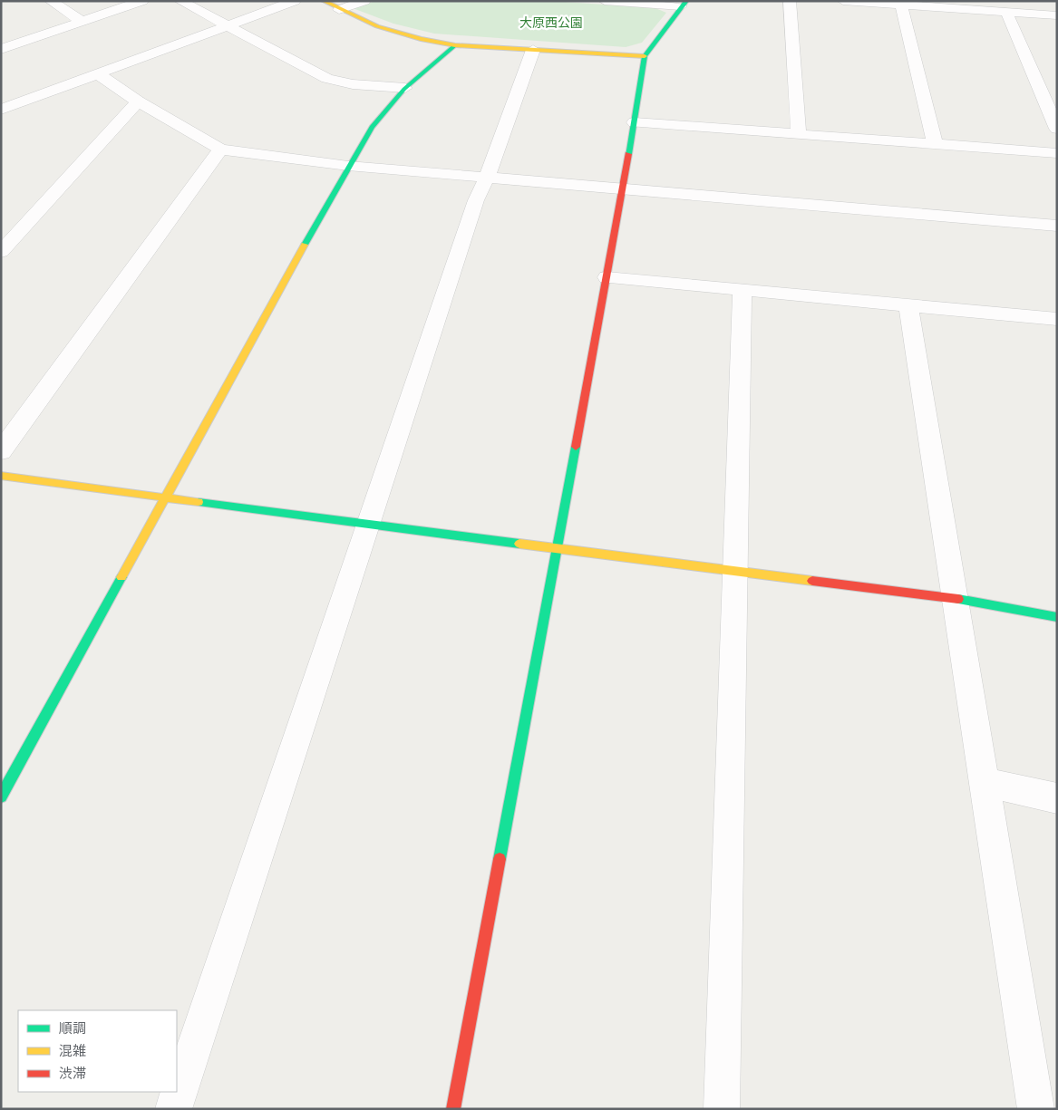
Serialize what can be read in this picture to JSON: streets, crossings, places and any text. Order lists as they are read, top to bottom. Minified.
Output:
{"parks":["大原西公園"],"legend":["順調","混雑","渋滞"]}
